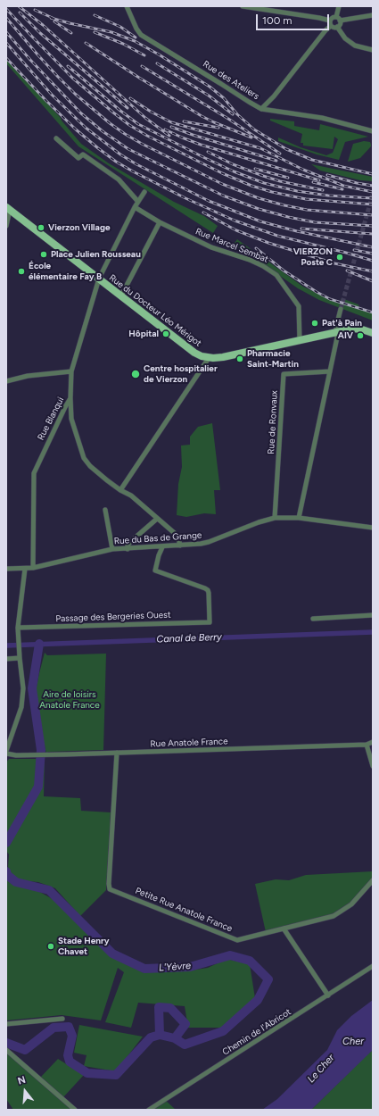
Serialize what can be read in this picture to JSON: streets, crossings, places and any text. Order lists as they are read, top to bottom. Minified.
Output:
{"streets":{"main road":["Rue du Docteur Léo Mérigot"],"street":["Rue des Ateliers","Rue Marcel Sembat","Rue Blanqui","Rue de Ronvaux","Rue du Bas de Grange","Passage des Bergeries Ouest","Rue Anatole France","Petite Rue Anatole France","Chemin de l'Abricot"]},"crossings":[["Rue du Docteur Léo Mérigot","Rue Blanqui"],["Rue Blanqui","Rue du Bas de Grange"],["Rue de Ronvaux","Rue du Bas de Grange"],["Rue du Bas de Grange","Passage des Bergeries Ouest"],["Rue Anatole France","Petite Rue Anatole France"]],"water":["Canal de Berry","L'Yèvre","Cher","Le Cher"],"parks":["Aire de loisirs Anatole France"],"places":["Vierzon Village","Place Julien Rousseau","VIERZON Poste C","École élémentaire Fay B","Pat'à Pain","Hôpital","AIV","Pharmacie Saint-Martin","Centre hospitalier de Vierzon","Stade Henry Chavet"],"scale_bar":"100 m","north":"top"}
